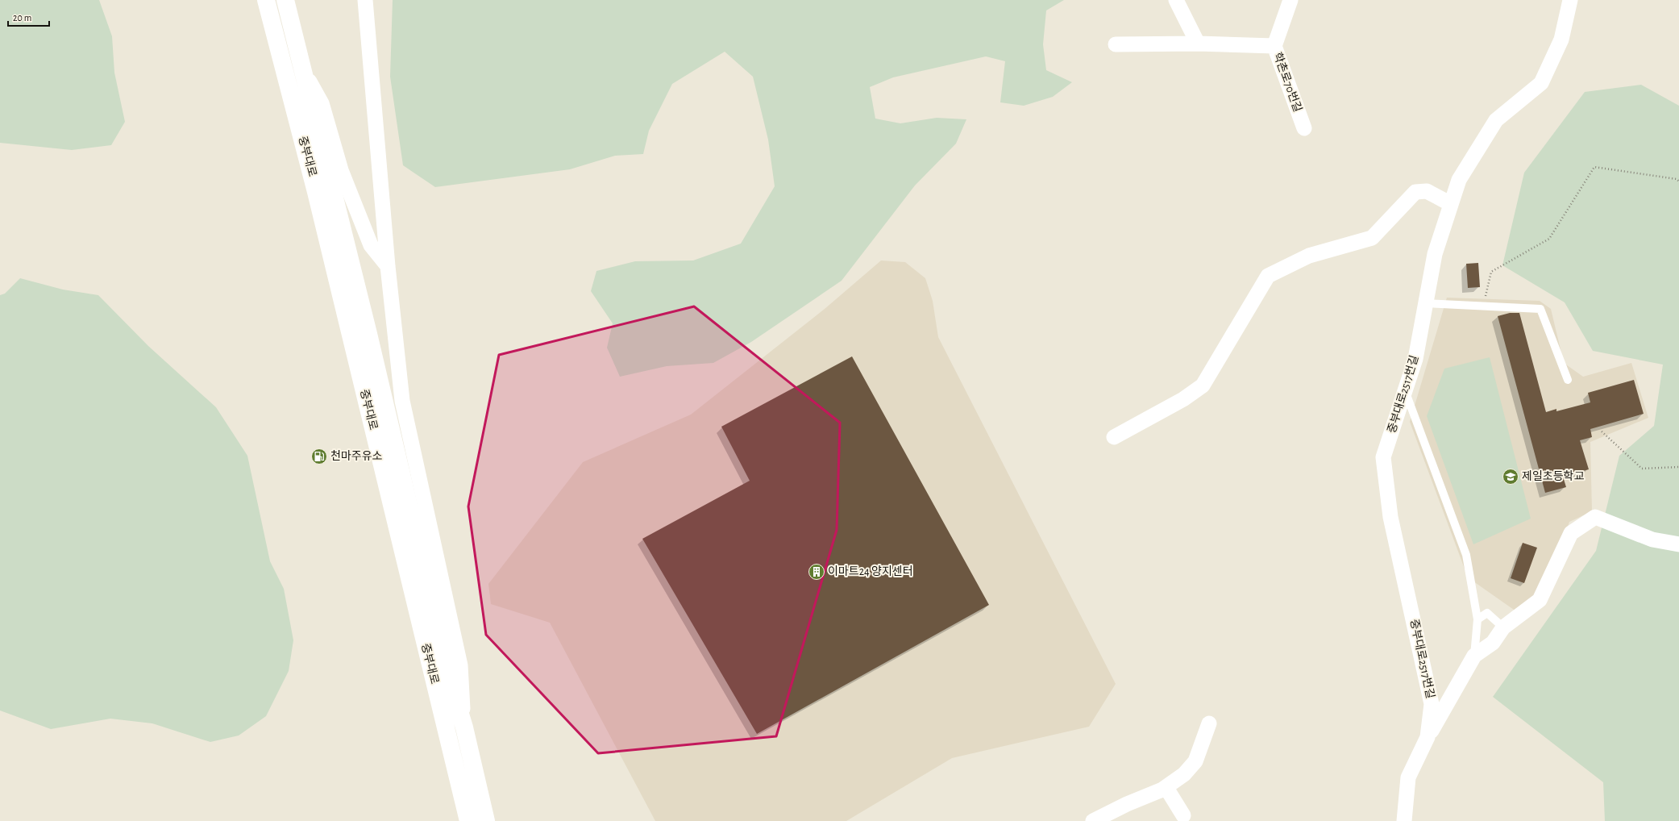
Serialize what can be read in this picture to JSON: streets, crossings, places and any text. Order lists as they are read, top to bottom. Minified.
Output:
{"streets":{"main road":["중부대로"],"street":["학촌로70번길","중부대로2517번길"]},"places":{"fuel station":["천마주유소"],"school or university":["제일초등학교"],"building":["이마트24 양지센터"]},"scale_bar":"20 m"}
